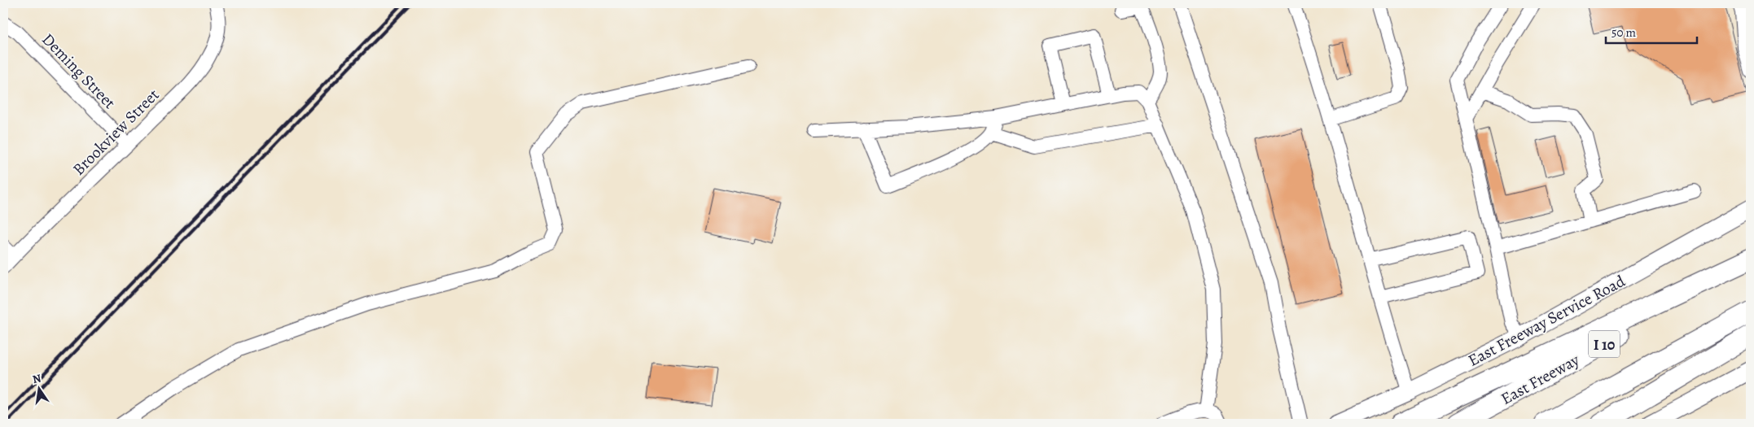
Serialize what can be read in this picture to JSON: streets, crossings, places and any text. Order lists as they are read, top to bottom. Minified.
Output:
{"streets":{"highway":["I 10","East Freeway"],"main road":["East Freeway Service Road"],"street":["Deming Street","Brookview Street"]},"crossings":[["Deming Street","Brookview Street"]],"scale_bar":"50 m","north":"top"}
